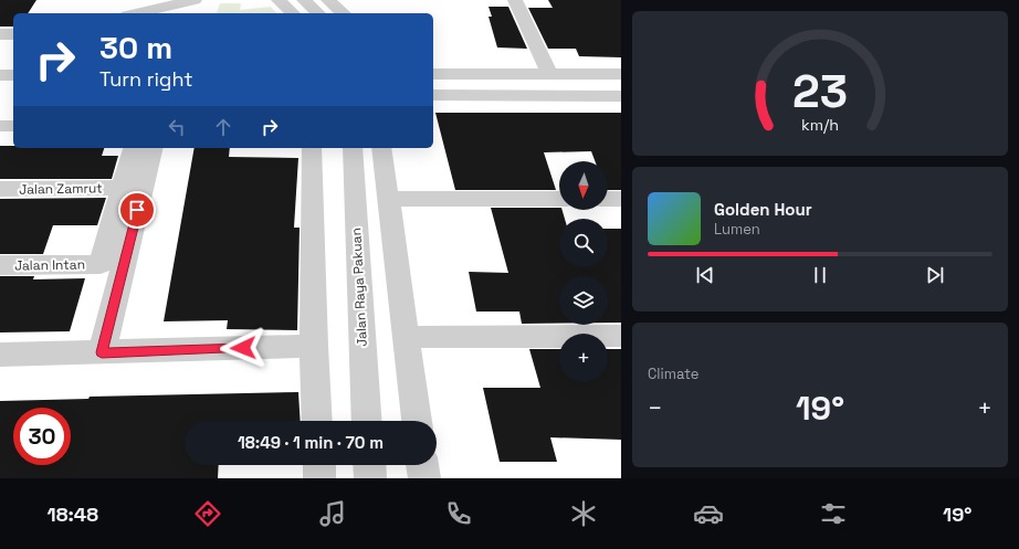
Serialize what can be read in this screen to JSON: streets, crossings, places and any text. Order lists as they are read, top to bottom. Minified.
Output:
{"streets":{"street":["Jalan Zamrut","Jalan Intan","Jalan Raya Pakuan"]},"crossings":[["Jalan Zamrut","Jalan Intan"]],"north":"bottom","page":{"turn":["30 m","Turn right"],"map_buttons":"+","song":["Golden Hour","Lumen"],"tile":"Climate","heat":["−","19°","+"],"limit":"30","trip":"18:49 · 1 min · 70 m","tabs":["18:48","19°"],"gauge":["23","km/h"]}}
